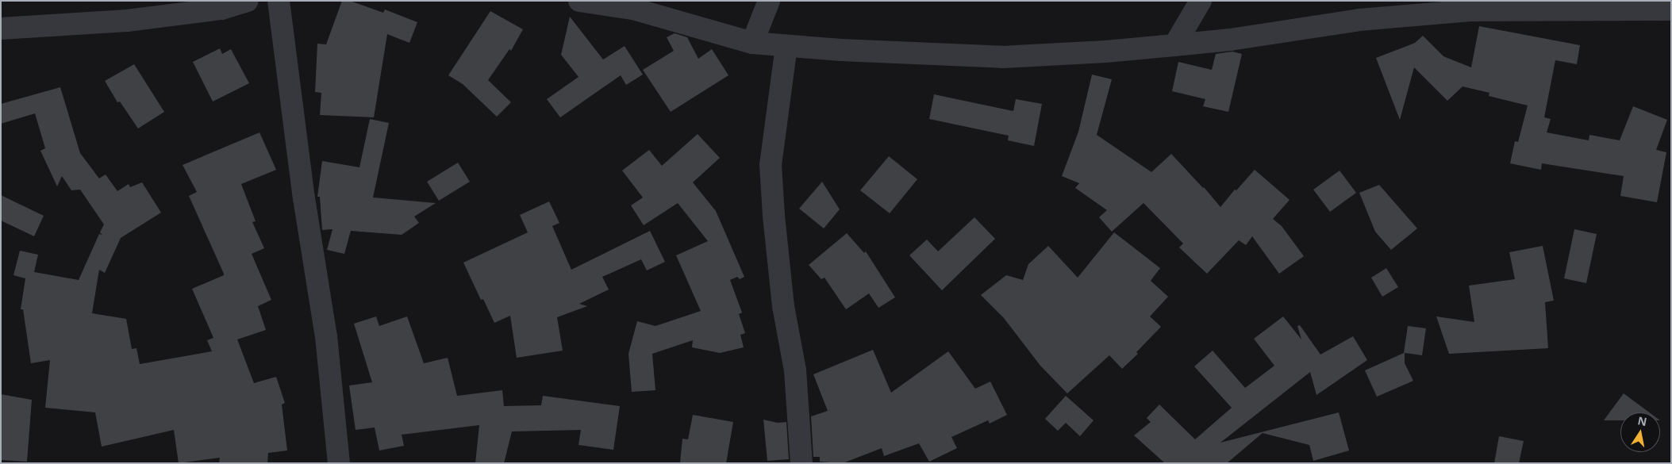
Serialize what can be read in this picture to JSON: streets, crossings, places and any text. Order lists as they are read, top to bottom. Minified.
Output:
{"north":"top"}
